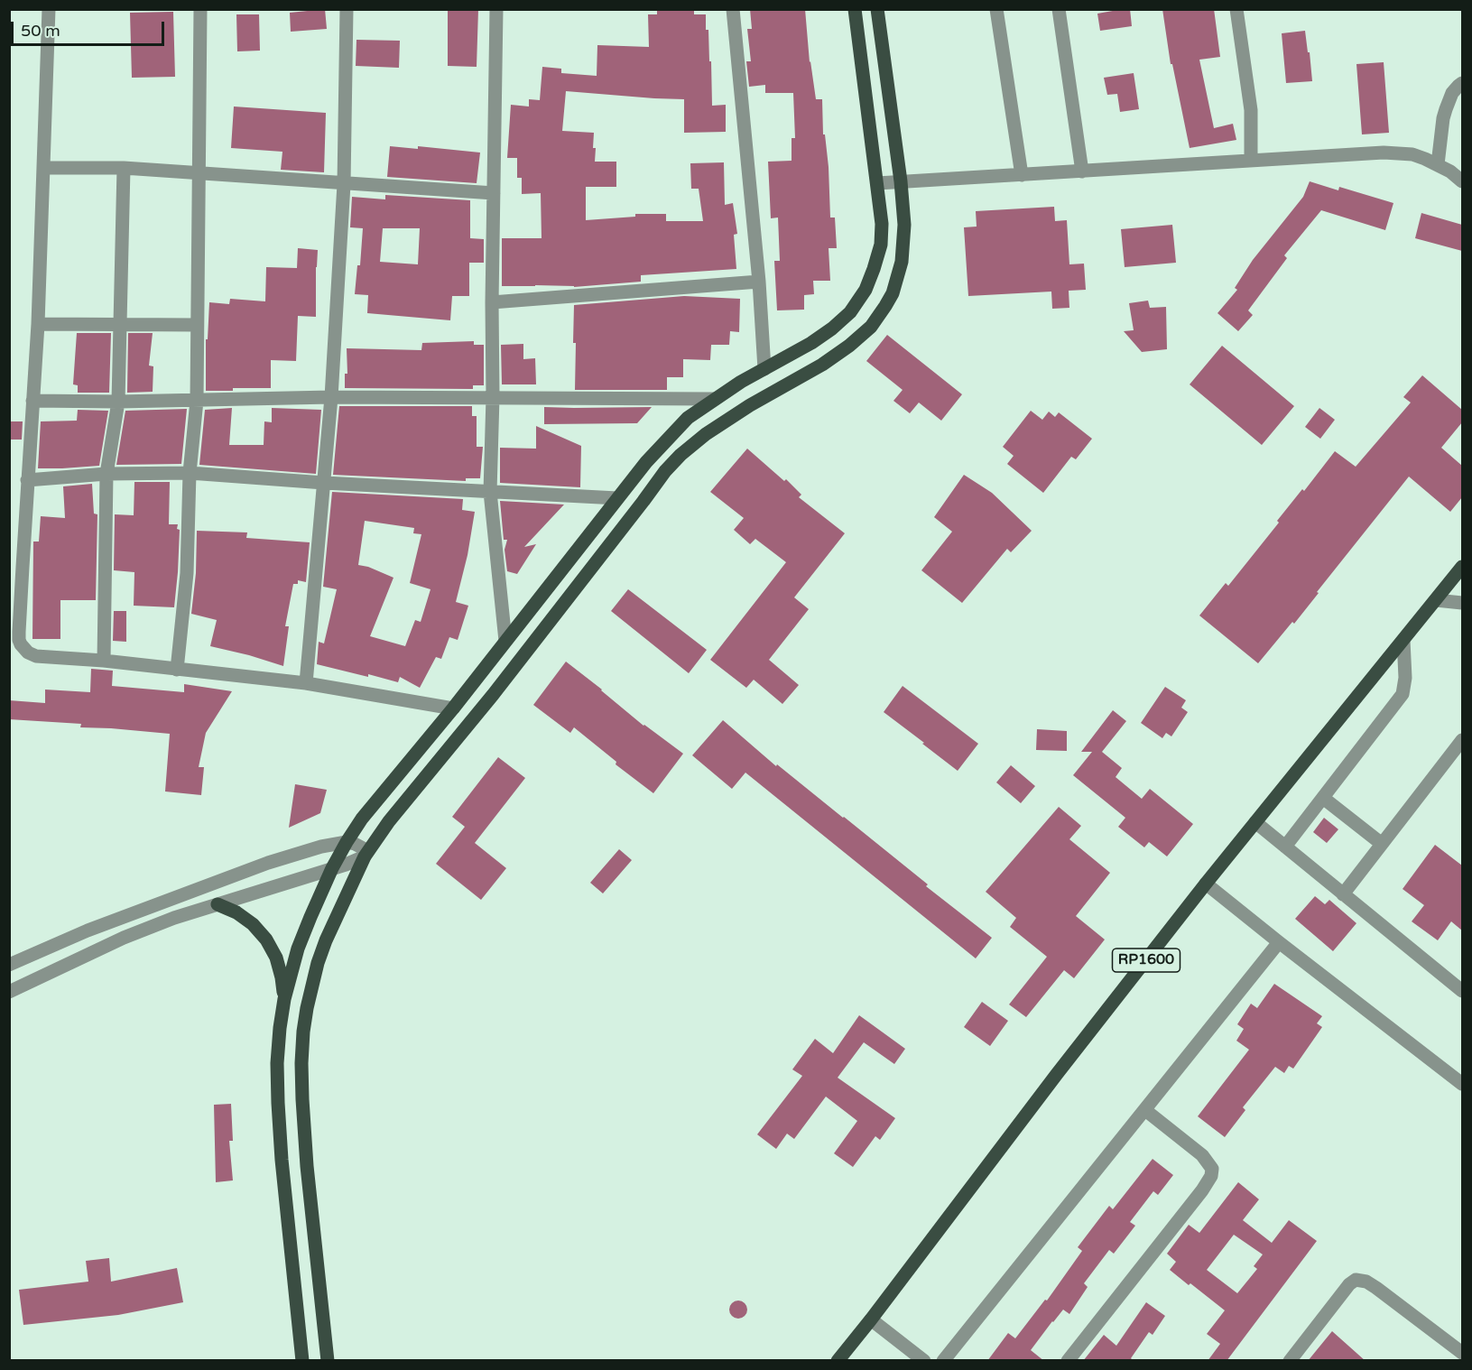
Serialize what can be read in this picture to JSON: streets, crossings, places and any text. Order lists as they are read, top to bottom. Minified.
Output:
{"streets":{"main road":["RP1600"]},"scale_bar":"50 m"}
